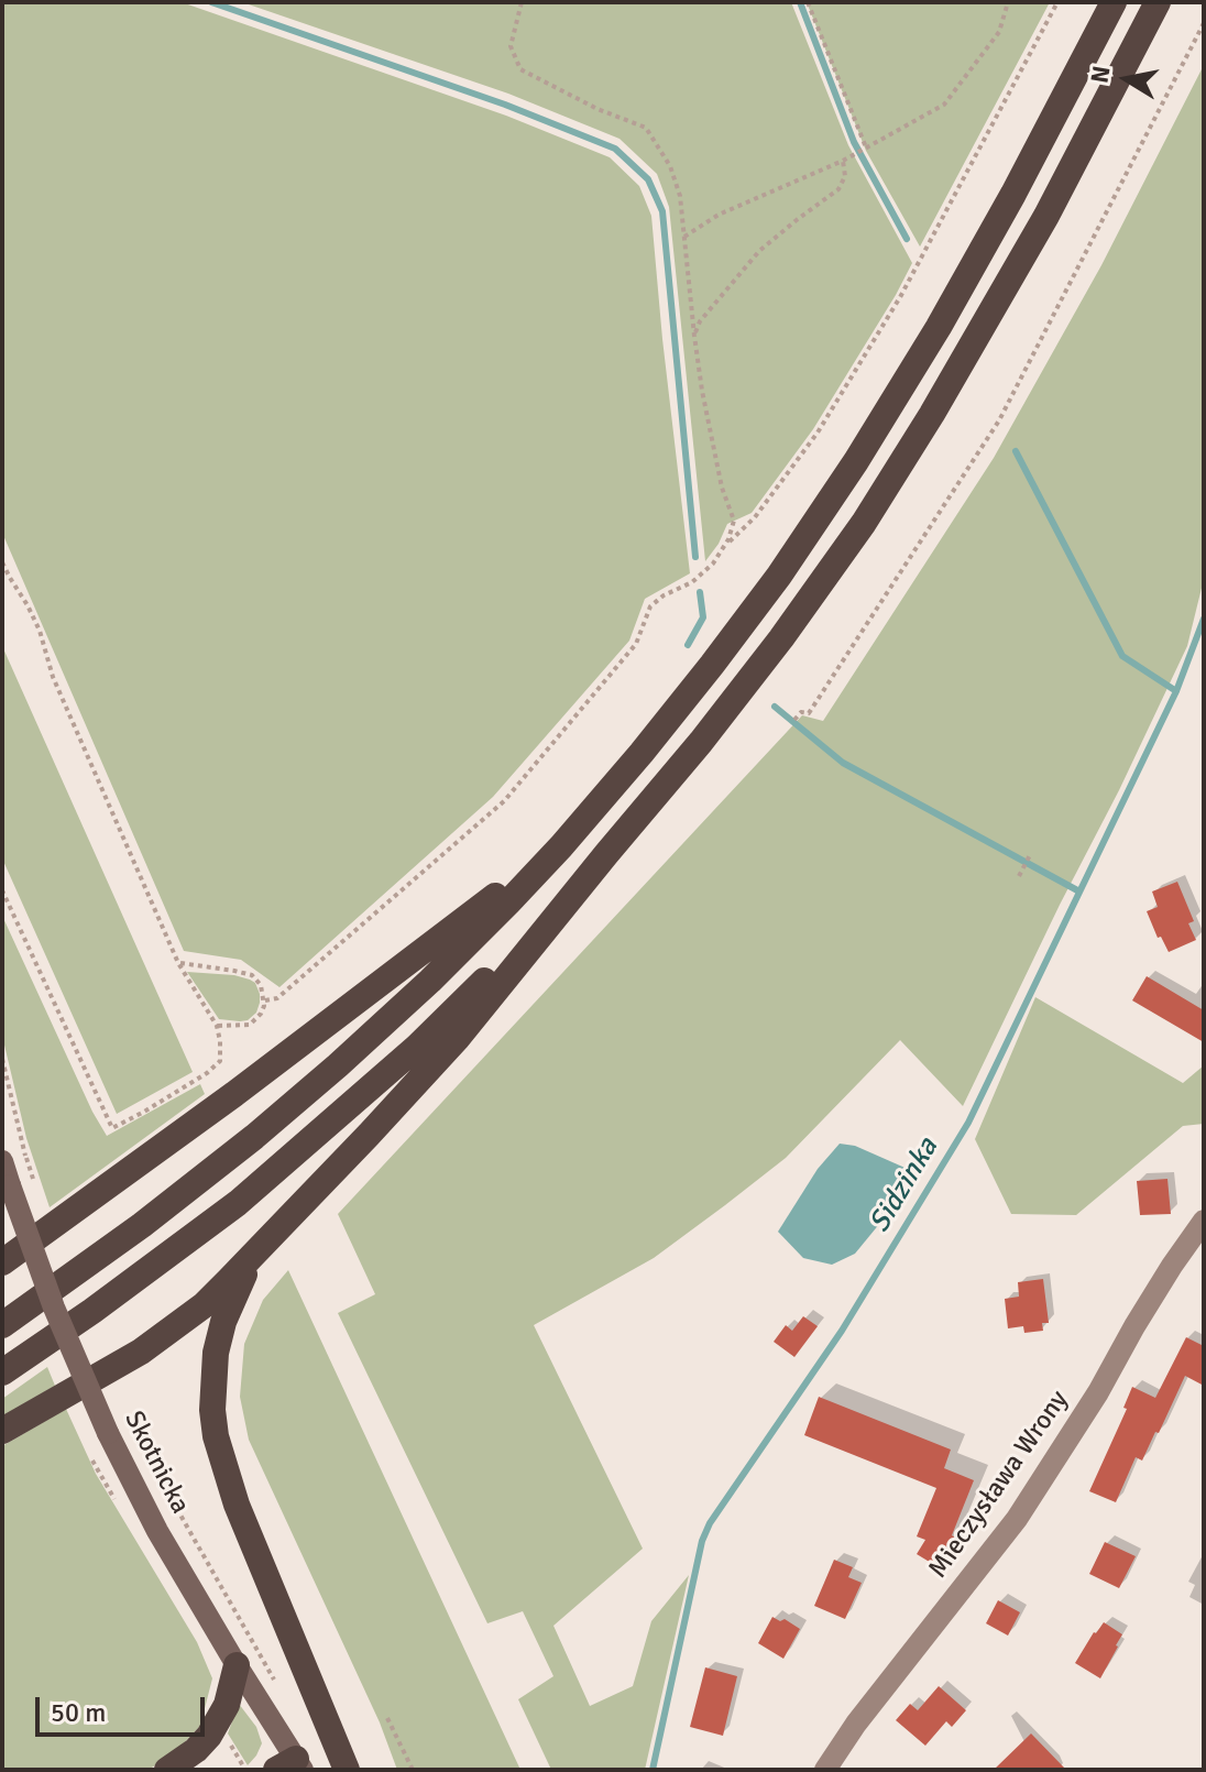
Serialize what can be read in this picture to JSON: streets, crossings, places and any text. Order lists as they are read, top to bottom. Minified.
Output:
{"streets":{"main road":["Skotnicka"],"street":["Mieczysława Wrony"]},"water":["Sidzinka"],"scale_bar":"50 m","north":"left"}
